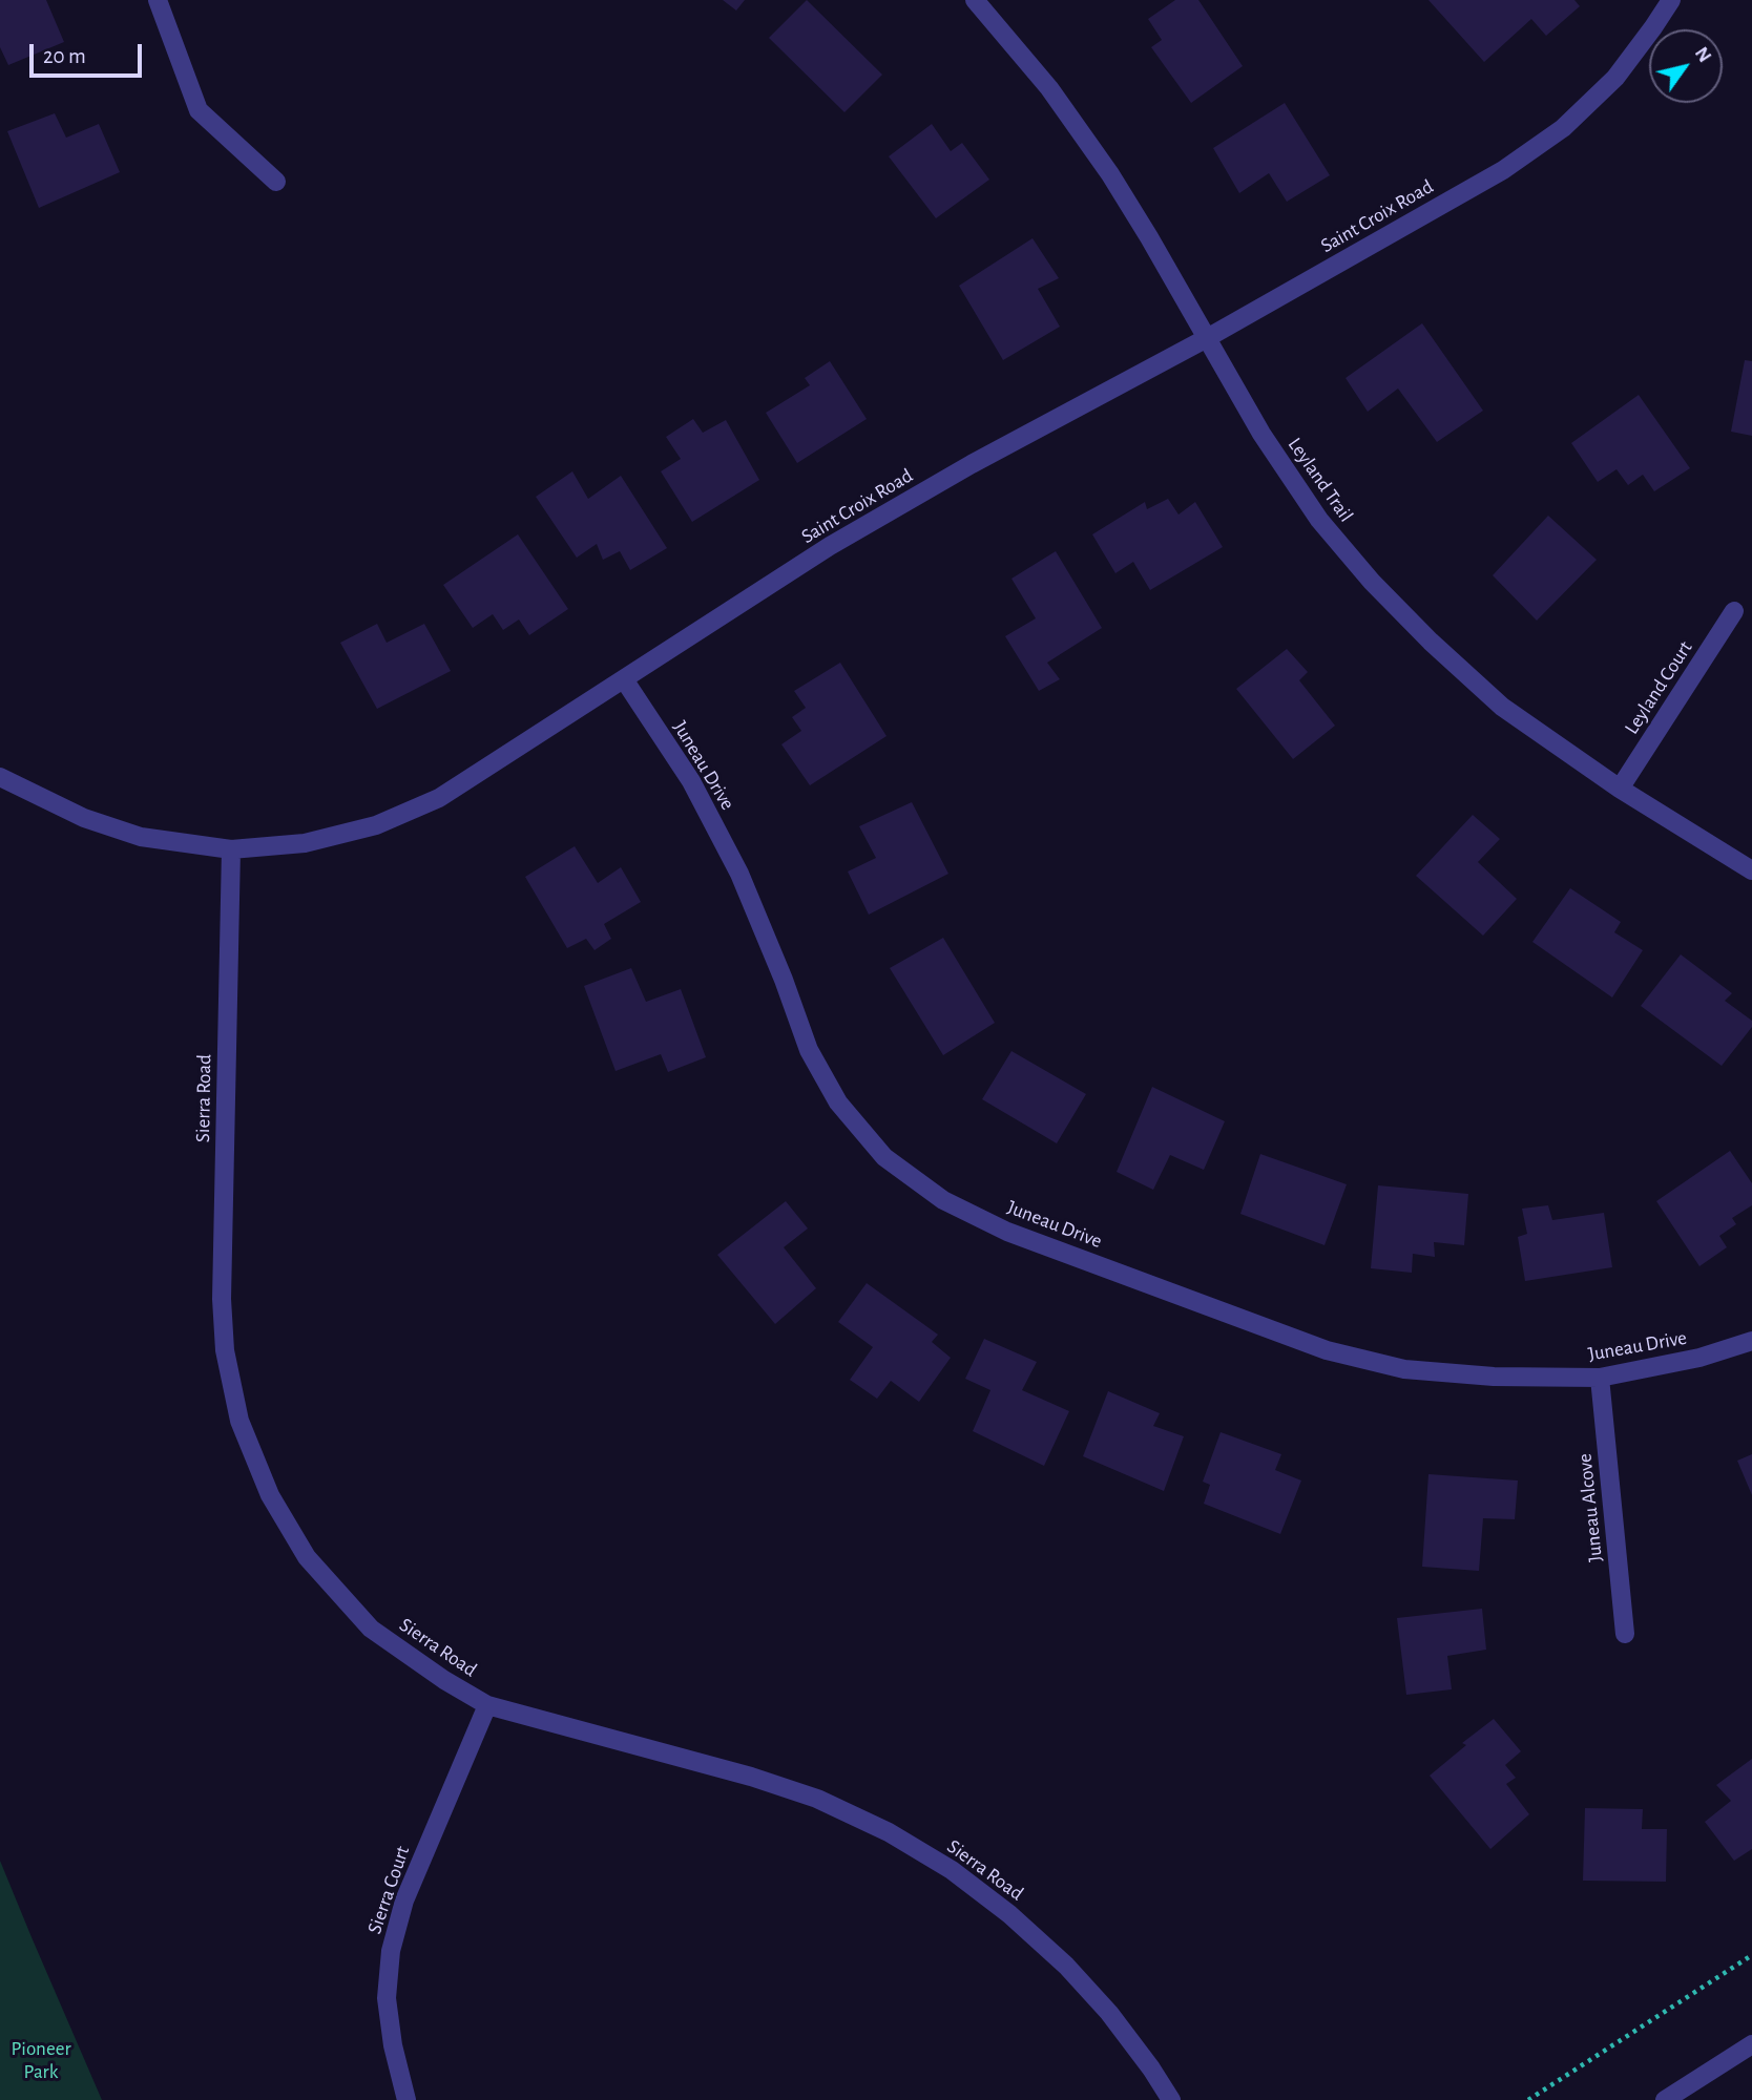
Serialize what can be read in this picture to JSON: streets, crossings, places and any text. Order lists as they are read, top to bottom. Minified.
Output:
{"streets":{"street":["Saint Croix Road","Leyland Trail","Leyland Court","Juneau Drive","Sierra Road","Juneau Alcove","Sierra Court"]},"crossings":[["Saint Croix Road","Leyland Trail"],["Saint Croix Road","Juneau Drive"],["Saint Croix Road","Sierra Road"],["Leyland Trail","Leyland Court"],["Juneau Drive","Juneau Alcove"],["Sierra Road","Sierra Court"]],"parks":["Pioneer Park"],"scale_bar":"20 m","north":"top right"}
